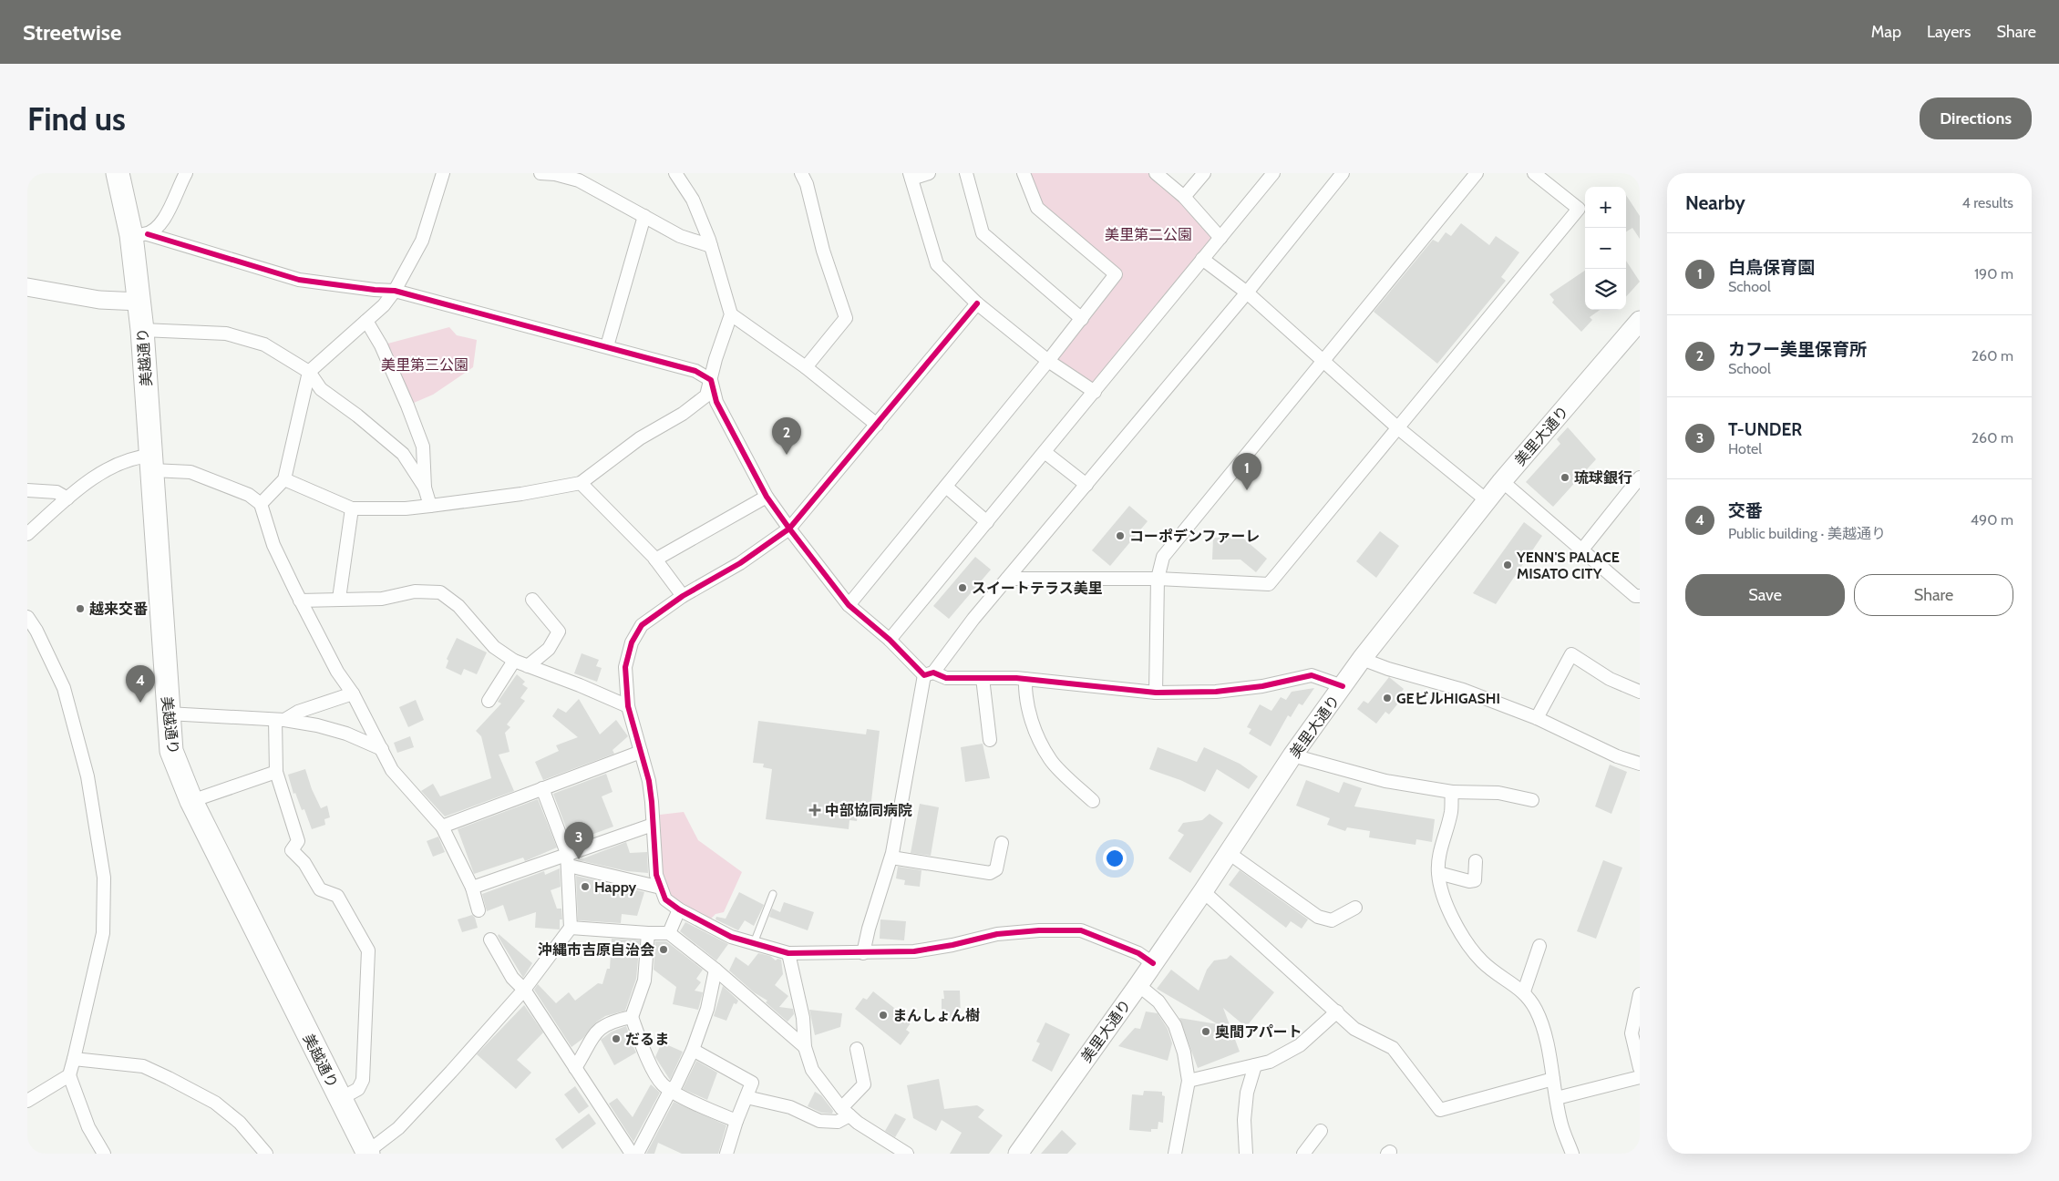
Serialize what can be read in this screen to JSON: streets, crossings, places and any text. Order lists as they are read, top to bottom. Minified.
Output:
{"streets":{"highway":["美越通り"],"main road":["美里大通り"]},"parks":["美里第二公園","美里第三公園"],"places":{"other":["琉球銀行","コーポデンファーレ","YENN'S PALACE MISATO CITY","スイートテラス美里","越来交番","GEビルHIGASHI","Happy","沖縄市吉原自治会","まんしょん樹","奥間アパート","だるま"],"health":["中部協同病院"]},"page":{"header":"Streetwise","nav":["Map","Layers","Share"],"buttons":["Directions",["Save","Share"]],"title":"Find us","heading":["Nearby","4 results"],"map_buttons":["+","−"],"list":[{"mark":"1","name":"白鳥保育園","note":"School","value":"190 m"},{"mark":"2","name":"カフー美里保育所","note":"School","value":"260 m"},{"mark":"3","name":"T-UNDER","note":"Hotel","value":"260 m"},{"mark":"4","name":"交番","note":"Public building · 美越通り","value":"490 m"}],"pins":["2","1","4","3"]}}
